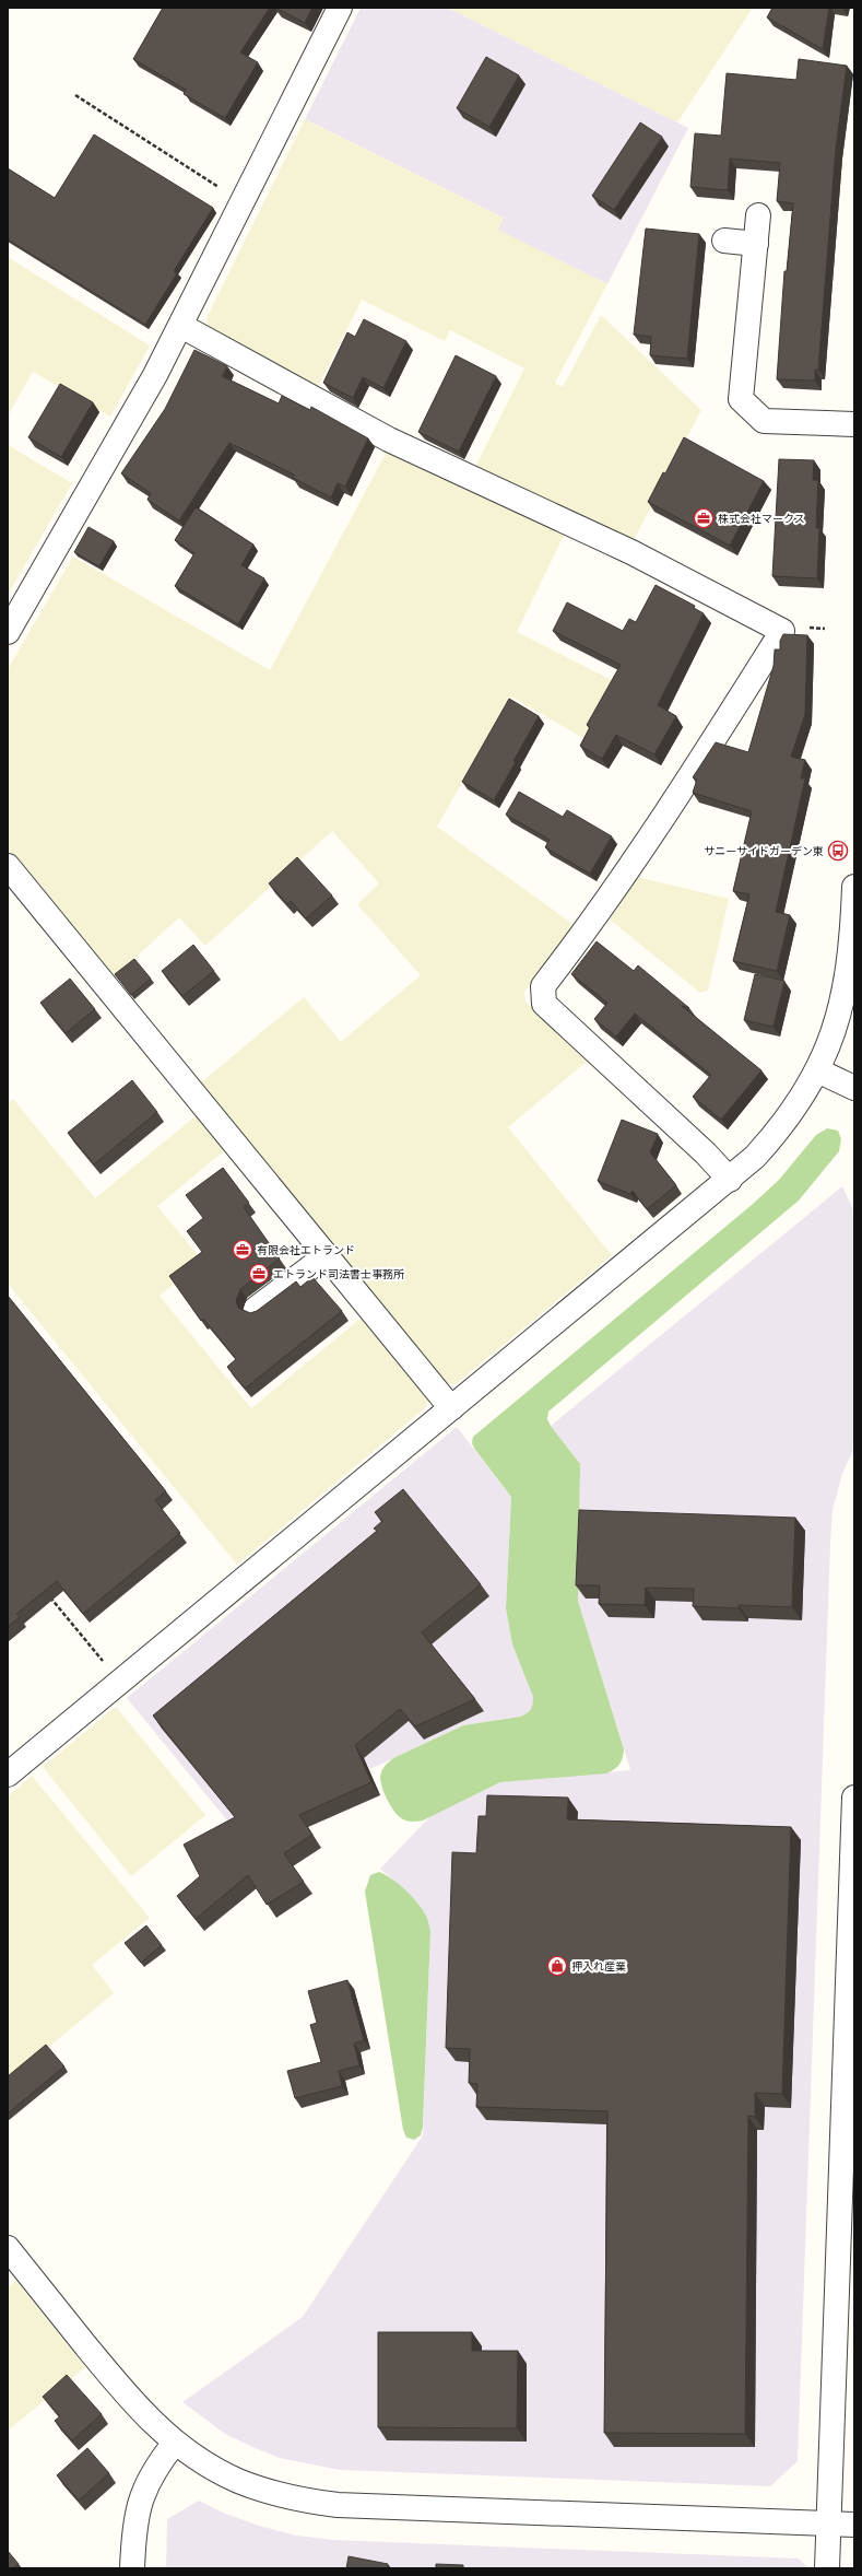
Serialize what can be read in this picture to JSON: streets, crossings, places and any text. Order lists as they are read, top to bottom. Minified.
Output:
{"places":{"office":["株式会社マークス","有限会社エトランド","エトランド司法書士事務所"],"bus stop":["サニーサイドガーデン東"],"shop":["押入れ産業"]}}
